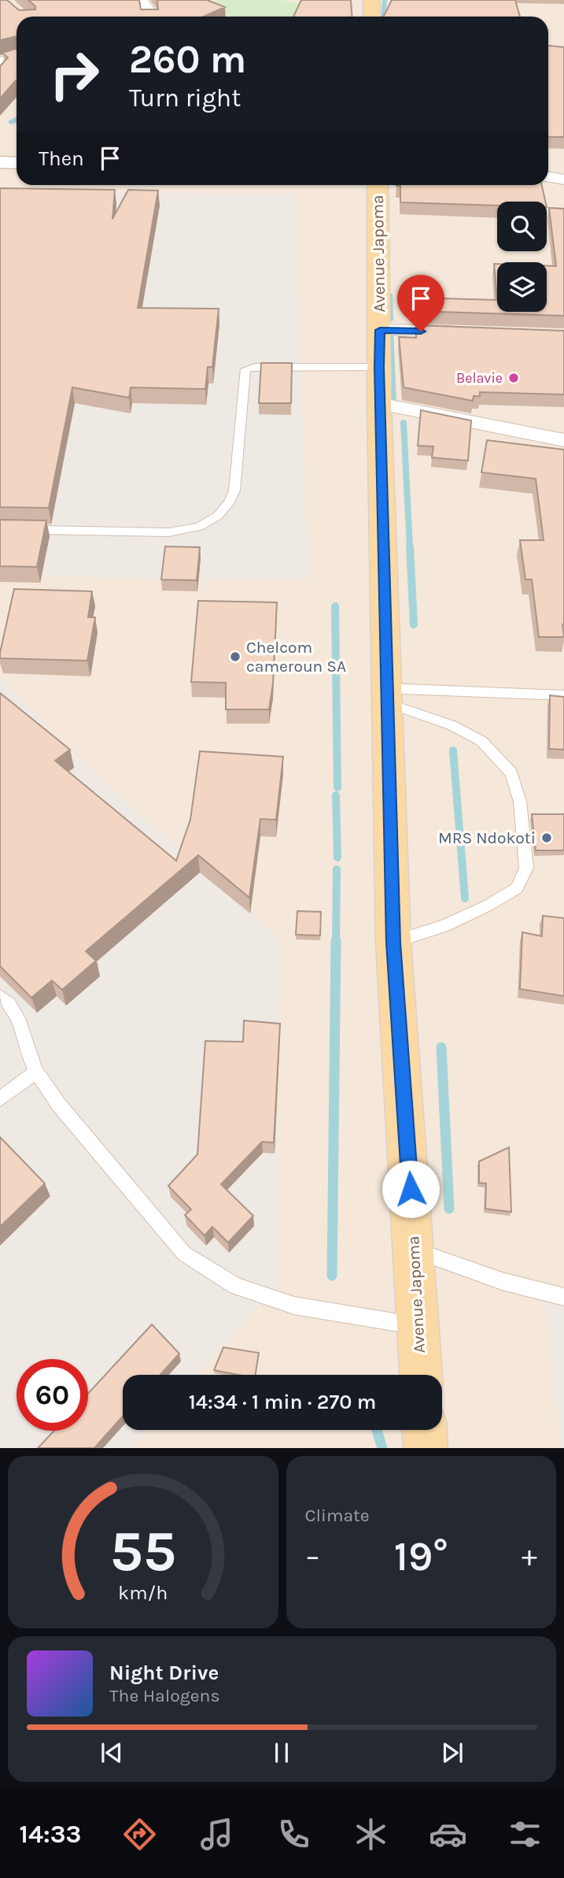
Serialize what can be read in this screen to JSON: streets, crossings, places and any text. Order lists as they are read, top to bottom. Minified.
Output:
{"streets":{"main road":["Avenue Japoma"]},"places":["Belavie","Chelcom cameroun SA","MRS Ndokoti"],"page":{"turn":["260 m","Turn right"],"then":"Then","limit":"60","trip":"14:34 · 1 min · 270 m","tile":"Climate","heat":["−","19°","+"],"song":["Night Drive","The Halogens"],"tabs":"14:33","gauge":["55","km/h"]}}
